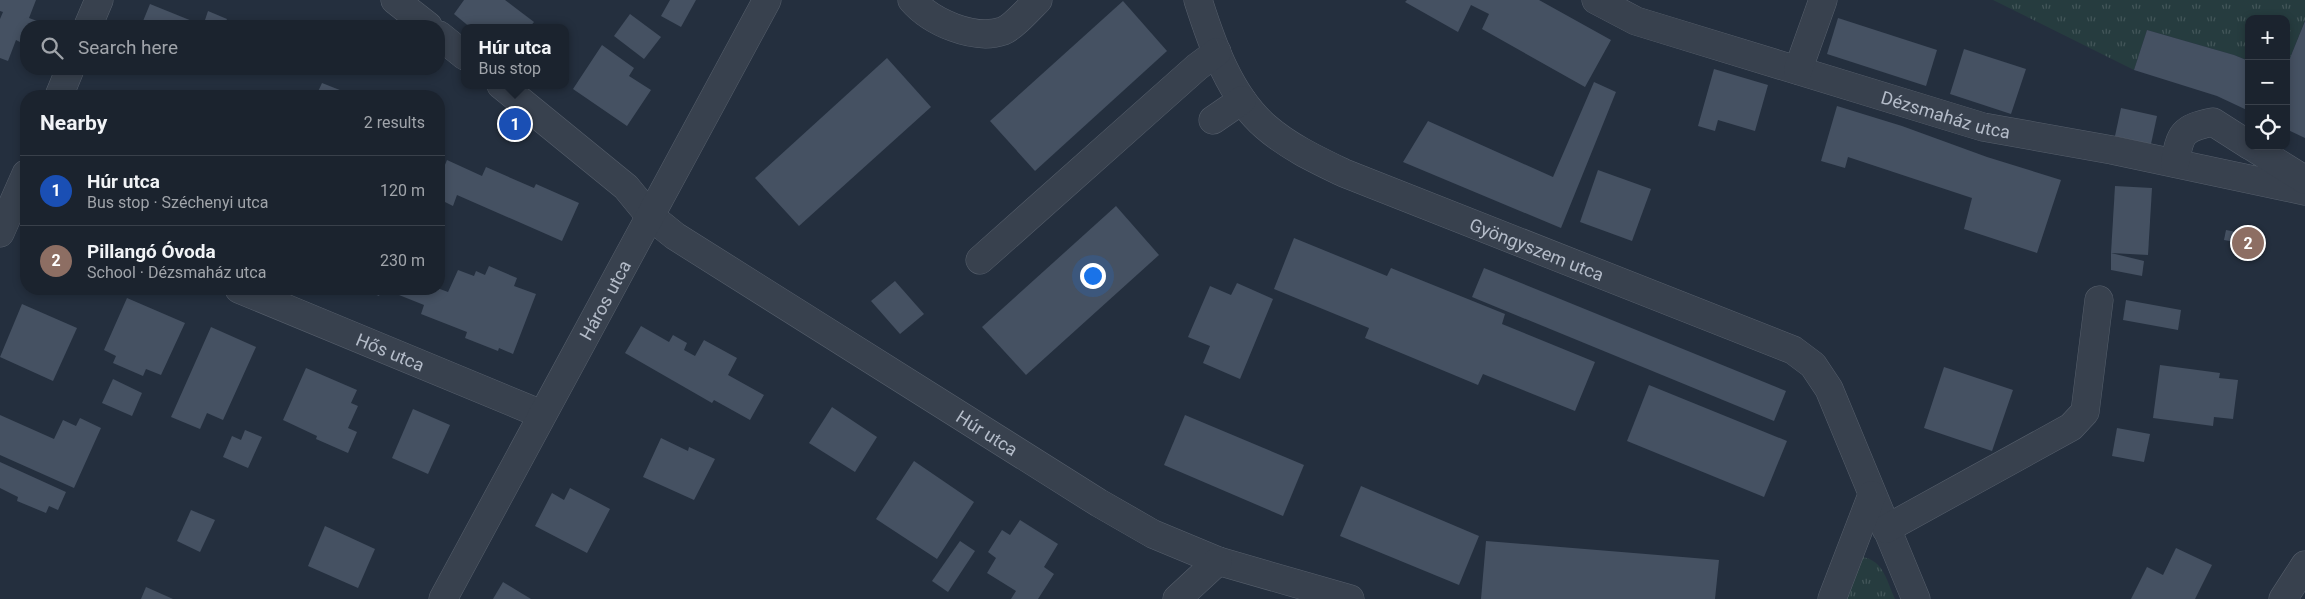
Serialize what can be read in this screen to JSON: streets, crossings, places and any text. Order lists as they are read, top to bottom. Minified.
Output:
{"streets":{"street":["Dézsmaház utca","Gyöngyszem utca","Háros utca","Hős utca","Húr utca"]},"crossings":[["Háros utca","Hős utca"],["Háros utca","Húr utca"]],"page":{"map_buttons":["+","−"],"search":"Search here","popup":["Húr utca","Bus stop"],"heading":["Nearby","2 results"],"pins":["1","2"],"list":[{"mark":"1","name":"Húr utca","note":"Bus stop · Széchenyi utca","value":"120 m"},{"mark":"2","name":"Pillangó Óvoda","note":"School · Dézsmaház utca","value":"230 m"}]}}
